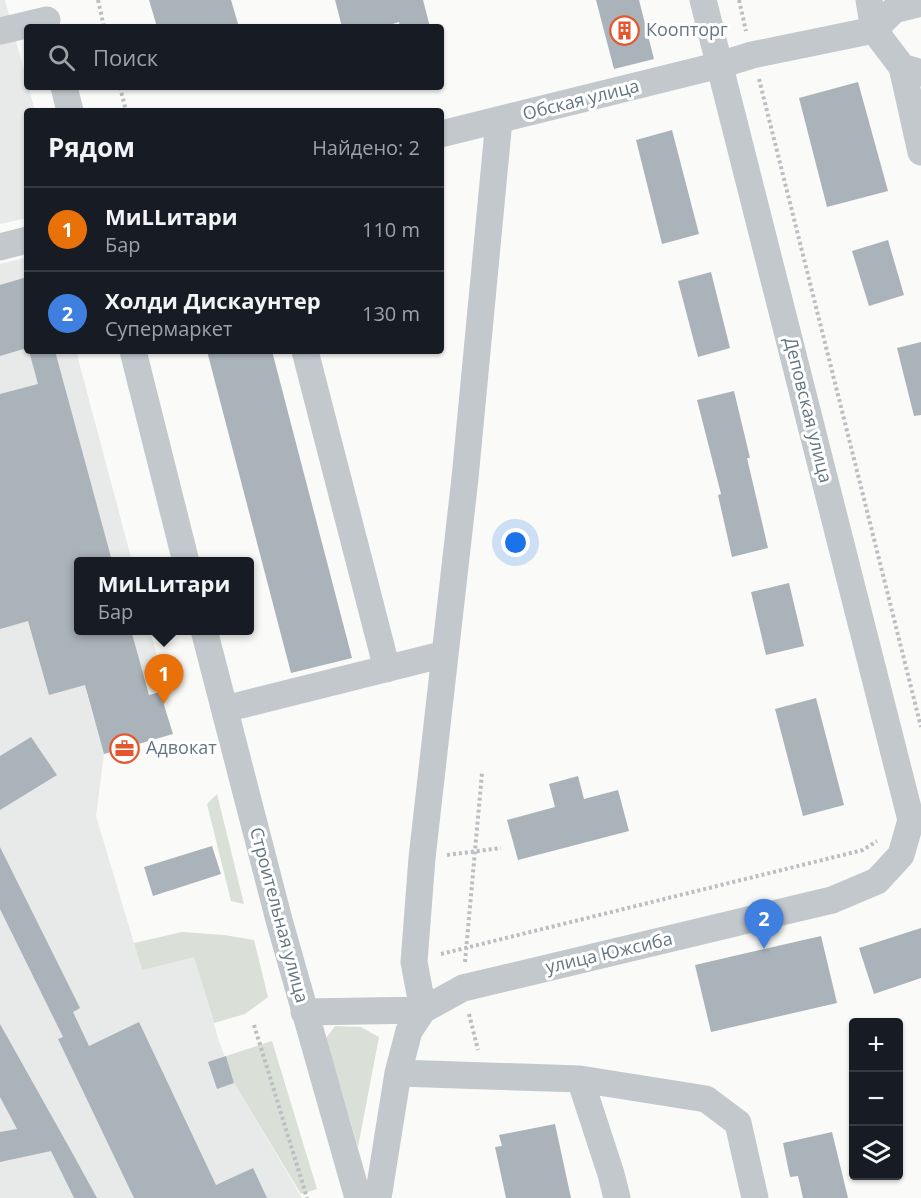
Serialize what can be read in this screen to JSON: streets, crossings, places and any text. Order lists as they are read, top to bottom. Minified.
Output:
{"streets":{"street":["Обская улица","Деповская улица","Строительная улица","улица Южсиба"]},"crossings":[["Обская улица","Деповская улица"],["Деповская улица","улица Южсиба"],["Строительная улица","улица Южсиба"]],"places":{"building":["Коопторг"],"office":["Адвокат"]},"page":{"search":"Поиск","heading":["Рядом","Найдено: 2"],"list":[{"mark":"1","name":"МиLLитари","note":"Бар","value":"110 m"},{"mark":"2","name":"Холди Дискаунтер","note":"Супермаркет","value":"130 m"}],"popup":["МиLLитари","Бар"],"pins":["1","2"],"map_buttons":["+","−"]}}
